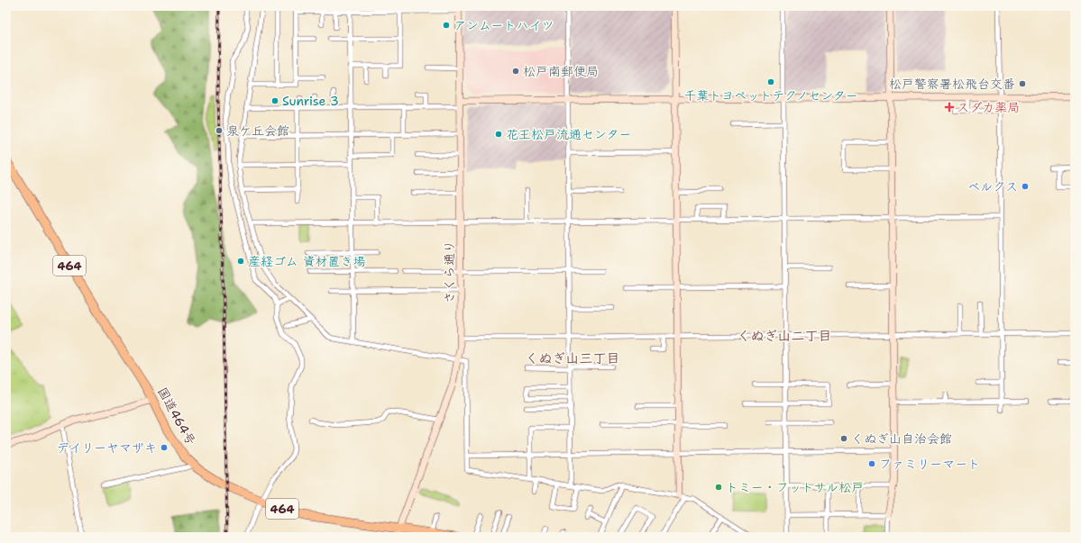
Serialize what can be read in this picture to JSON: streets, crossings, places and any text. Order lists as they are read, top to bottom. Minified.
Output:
{"streets":{"highway":["464","国道464号"],"street":["さくら通り"]},"crossings":[["さくら通り","国道464号"]],"districts":["くぬぎ山二丁目","くぬぎ山三丁目"],"places":{"other":["アンムートハイツ","松戸南郵便局","千葉トヨペットテクノセンター","松戸警察署松飛台交番","Sunrise 3","泉ケ丘会館","花王松戸流通センター","ベルクス","産経ゴム 資材置き場","くぬぎ山自治会館","デイリーヤマザキ","ファミリーマート","トミー・フットサル松戸"],"health":["スダカ薬局"]}}
